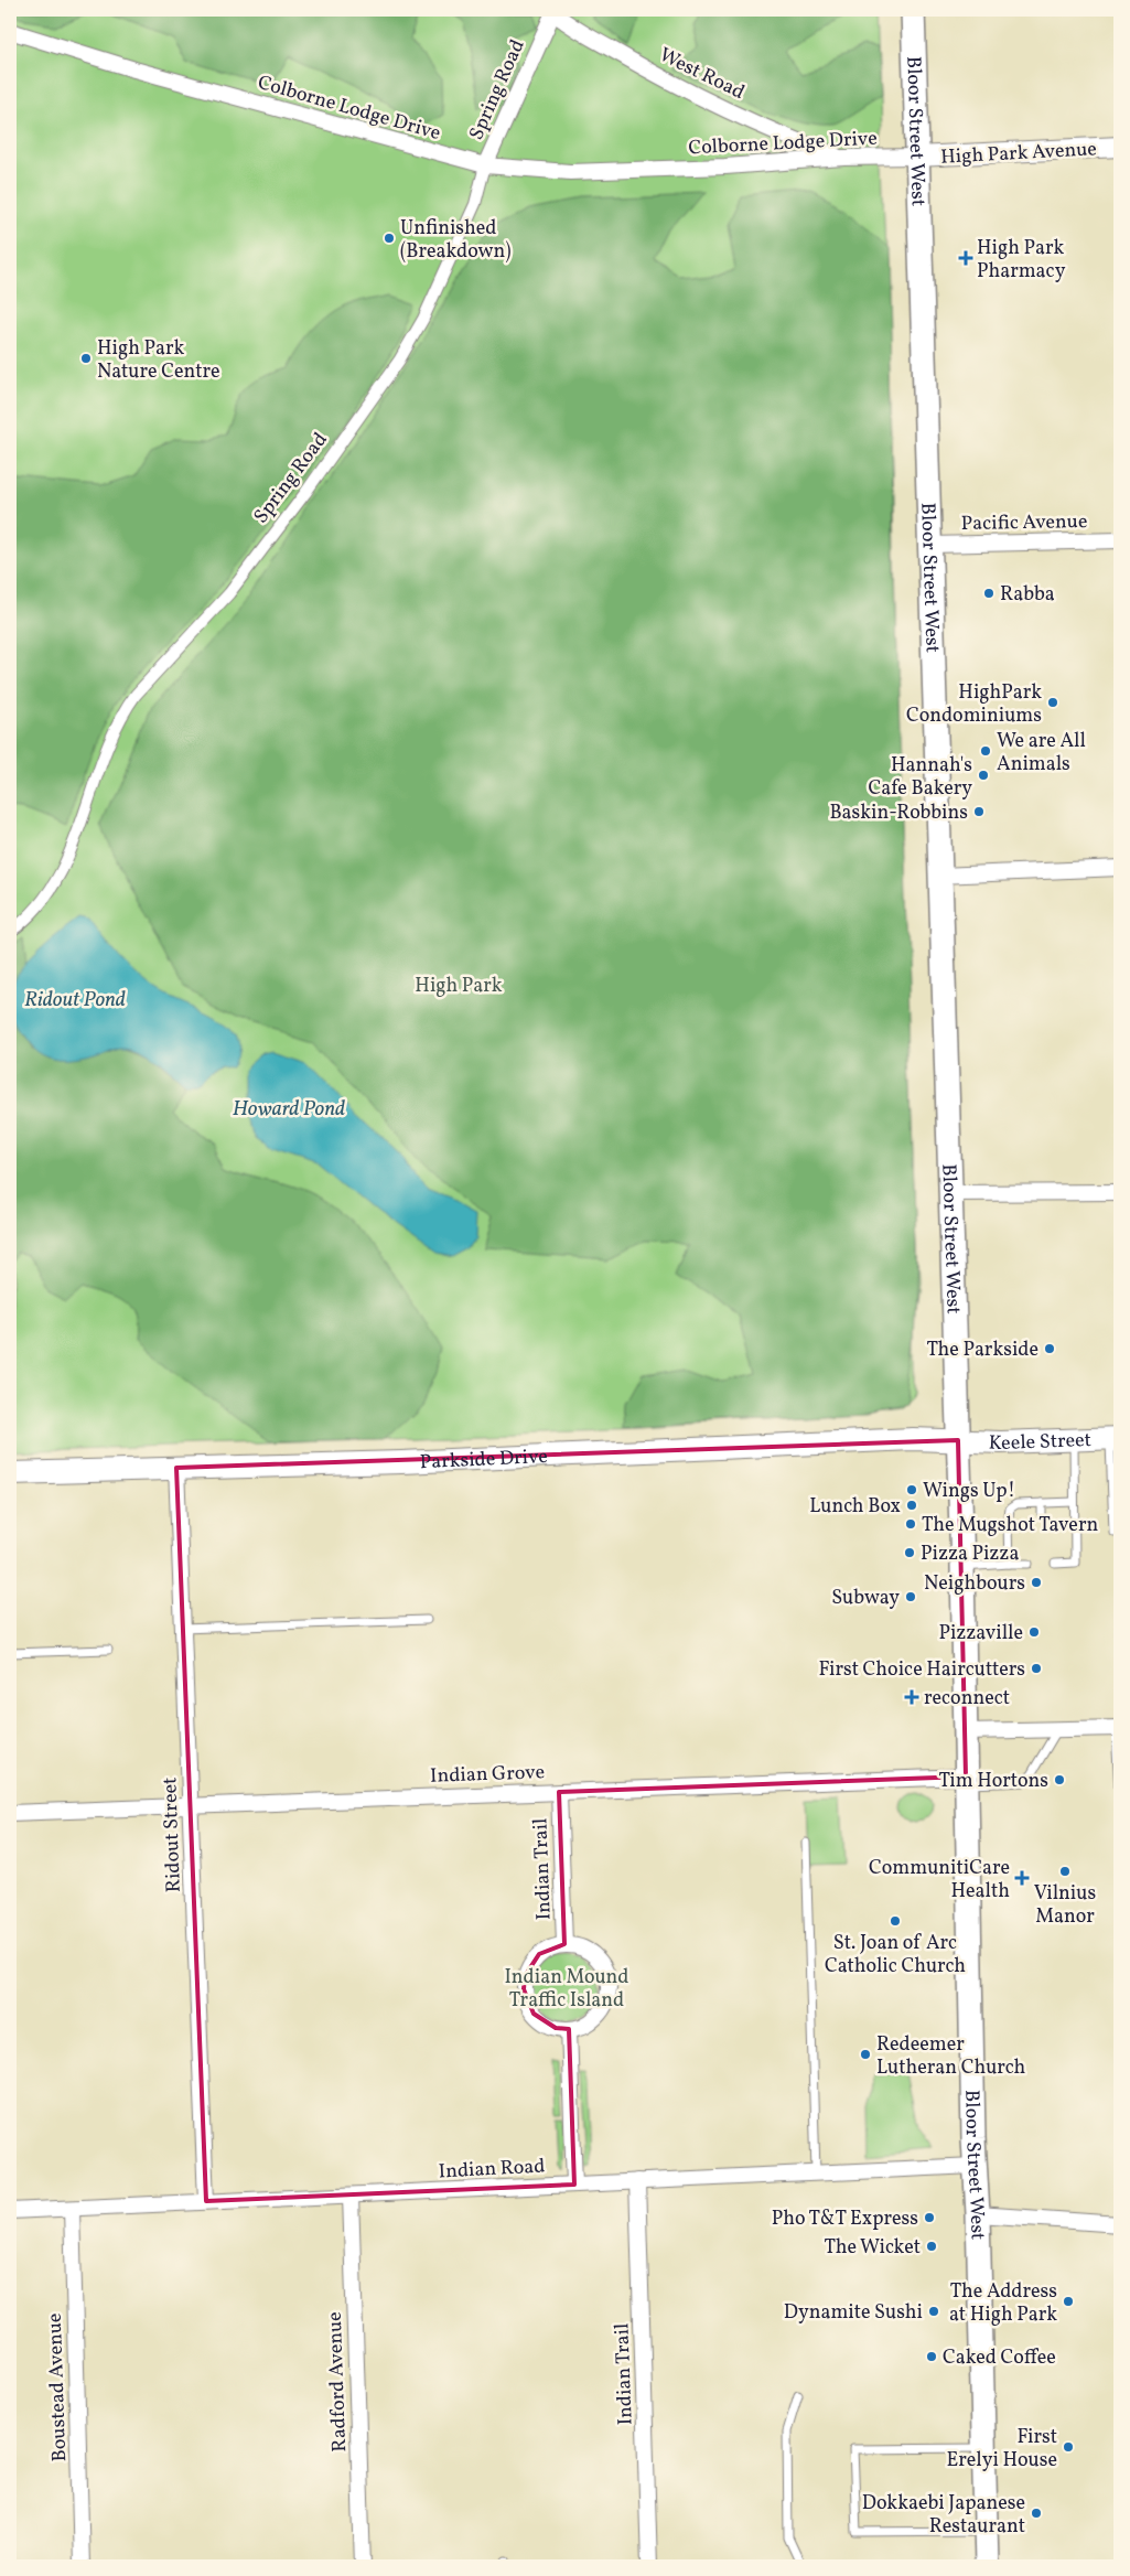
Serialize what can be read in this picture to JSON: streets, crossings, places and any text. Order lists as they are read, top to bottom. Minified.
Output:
{"streets":{"main road":["Bloor Street West","Keele Street","Parkside Drive"],"street":["West Road","Spring Road","Colborne Lodge Drive","High Park Avenue","Pacific Avenue","Indian Grove","Ridout Street","Indian Trail","Indian Road","Radford Avenue","Boustead Avenue"]},"crossings":[["West Road","Spring Road"],["West Road","Colborne Lodge Drive"],["Spring Road","Colborne Lodge Drive"],["Colborne Lodge Drive","Bloor Street West"],["Colborne Lodge Drive","High Park Avenue"],["Bloor Street West","High Park Avenue"],["Bloor Street West","Pacific Avenue"],["Bloor Street West","Keele Street"],["Bloor Street West","Parkside Drive"],["Bloor Street West","Indian Grove"],["Bloor Street West","Indian Road"],["Keele Street","Parkside Drive"],["Parkside Drive","Ridout Street"],["Indian Grove","Ridout Street"],["Indian Grove","Indian Trail"],["Ridout Street","Indian Road"],["Indian Trail","Indian Road"],["Indian Road","Radford Avenue"],["Indian Road","Boustead Avenue"]],"water":["Ridout Pond","Howard Pond"],"parks":["High Park","Indian Mound Traffic Island"],"places":{"other":["Unfinished (Breakdown)","High Park Nature Centre","Rabba","HighPark Condominiums","We are All Animals","Hannah's Cafe Bakery","Baskin-Robbins","The Parkside","Wings Up!","Lunch Box","The Mugshot Tavern","Pizza Pizza","Neighbours","Subway","Pizzaville","First Choice Haircutters","Tim Hortons","Vilnius Manor","St. Joan of Arc Catholic Church","Redeemer Lutheran Church","Pho T&T Express","The Wicket","The Address at High Park","Dynamite Sushi","Caked Coffee","First Erelyi House","Dokkaebi Japanese Restaurant"],"health":["High Park Pharmacy","reconnect","CommunitiCare Health"]}}
